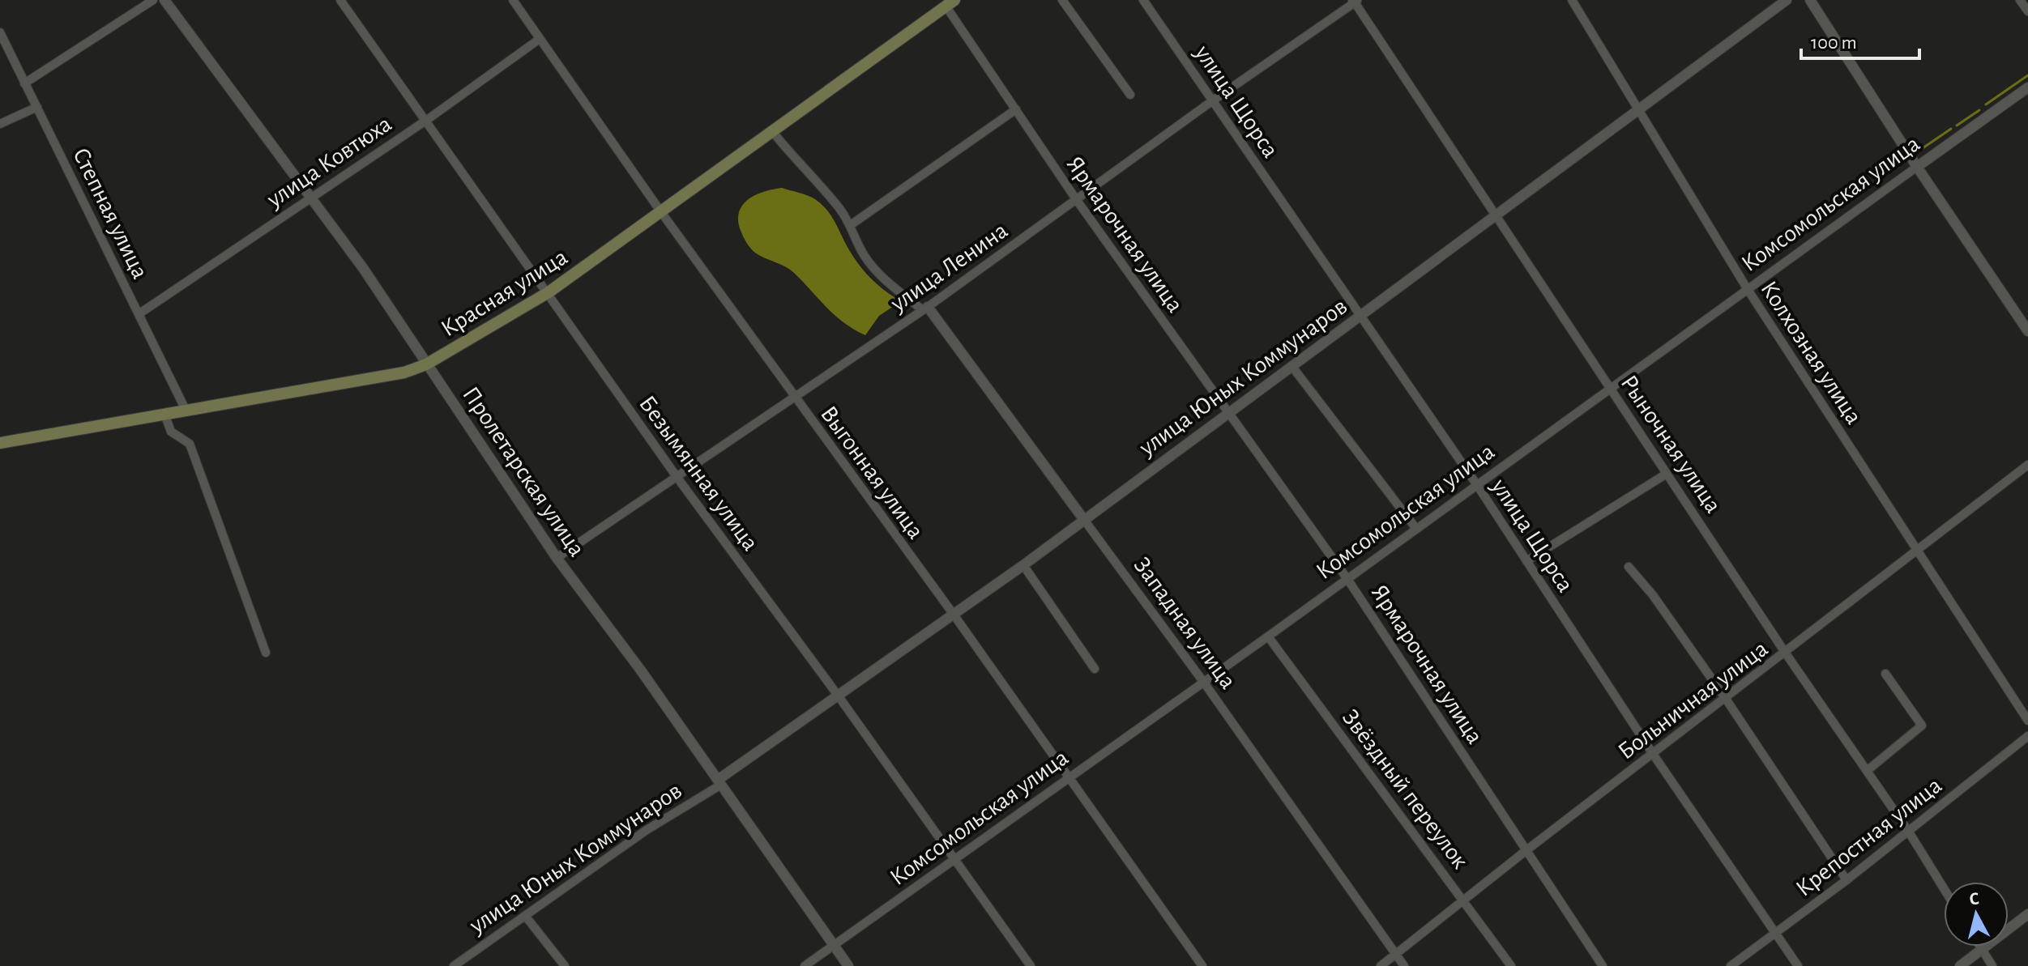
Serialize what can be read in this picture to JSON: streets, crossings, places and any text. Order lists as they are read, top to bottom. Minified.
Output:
{"streets":{"main road":["Красная улица"],"street":["улица Щорса","улица Ковтюха","Комсомольская улица","Степная улица","Ярмарочная улица","улица Ленина","Колхозная улица","улица Юных Коммунаров","Рыночная улица","Пролетарская улица","Выгонная улица","Безымянная улица","Западная улица","Больничная улица","Звёздный переулок","Крепостная улица"]},"crossings":[["улица Щорса","Комсомольская улица"],["улица Щорса","улица Ленина"],["улица Щорса","улица Юных Коммунаров"],["улица Щорса","Больничная улица"],["улица Щорса","Крепостная улица"],["улица Ковтюха","Степная улица"],["улица Ковтюха","Пролетарская улица"],["улица Ковтюха","Выгонная улица"],["улица Ковтюха","Безымянная улица"],["Комсомольская улица","Ярмарочная улица"],["Комсомольская улица","Колхозная улица"],["Комсомольская улица","Рыночная улица"],["Комсомольская улица","Пролетарская улица"],["Комсомольская улица","Выгонная улица"],["Комсомольская улица","Безымянная улица"],["Комсомольская улица","Западная улица"],["Комсомольская улица","Звёздный переулок"],["Степная улица","Красная улица"],["Ярмарочная улица","улица Ленина"],["Ярмарочная улица","Красная улица"],["Ярмарочная улица","улица Юных Коммунаров"],["Ярмарочная улица","Больничная улица"],["улица Ленина","Рыночная улица"],["улица Ленина","Пролетарская улица"],["улица Ленина","Выгонная улица"],["улица Ленина","Безымянная улица"],["улица Ленина","Западная улица"],["Красная улица","Пролетарская улица"],["Красная улица","Выгонная улица"],["Красная улица","Безымянная улица"],["Колхозная улица","улица Юных Коммунаров"],["Колхозная улица","Больничная улица"],["улица Юных Коммунаров","Рыночная улица"],["улица Юных Коммунаров","Пролетарская улица"],["улица Юных Коммунаров","Выгонная улица"],["улица Юных Коммунаров","Безымянная улица"],["улица Юных Коммунаров","Западная улица"],["Рыночная улица","Больничная улица"],["Рыночная улица","Крепостная улица"],["Западная улица","Больничная улица"],["Больничная улица","Звёздный переулок"]],"scale_bar":"100 m","north":"top"}
